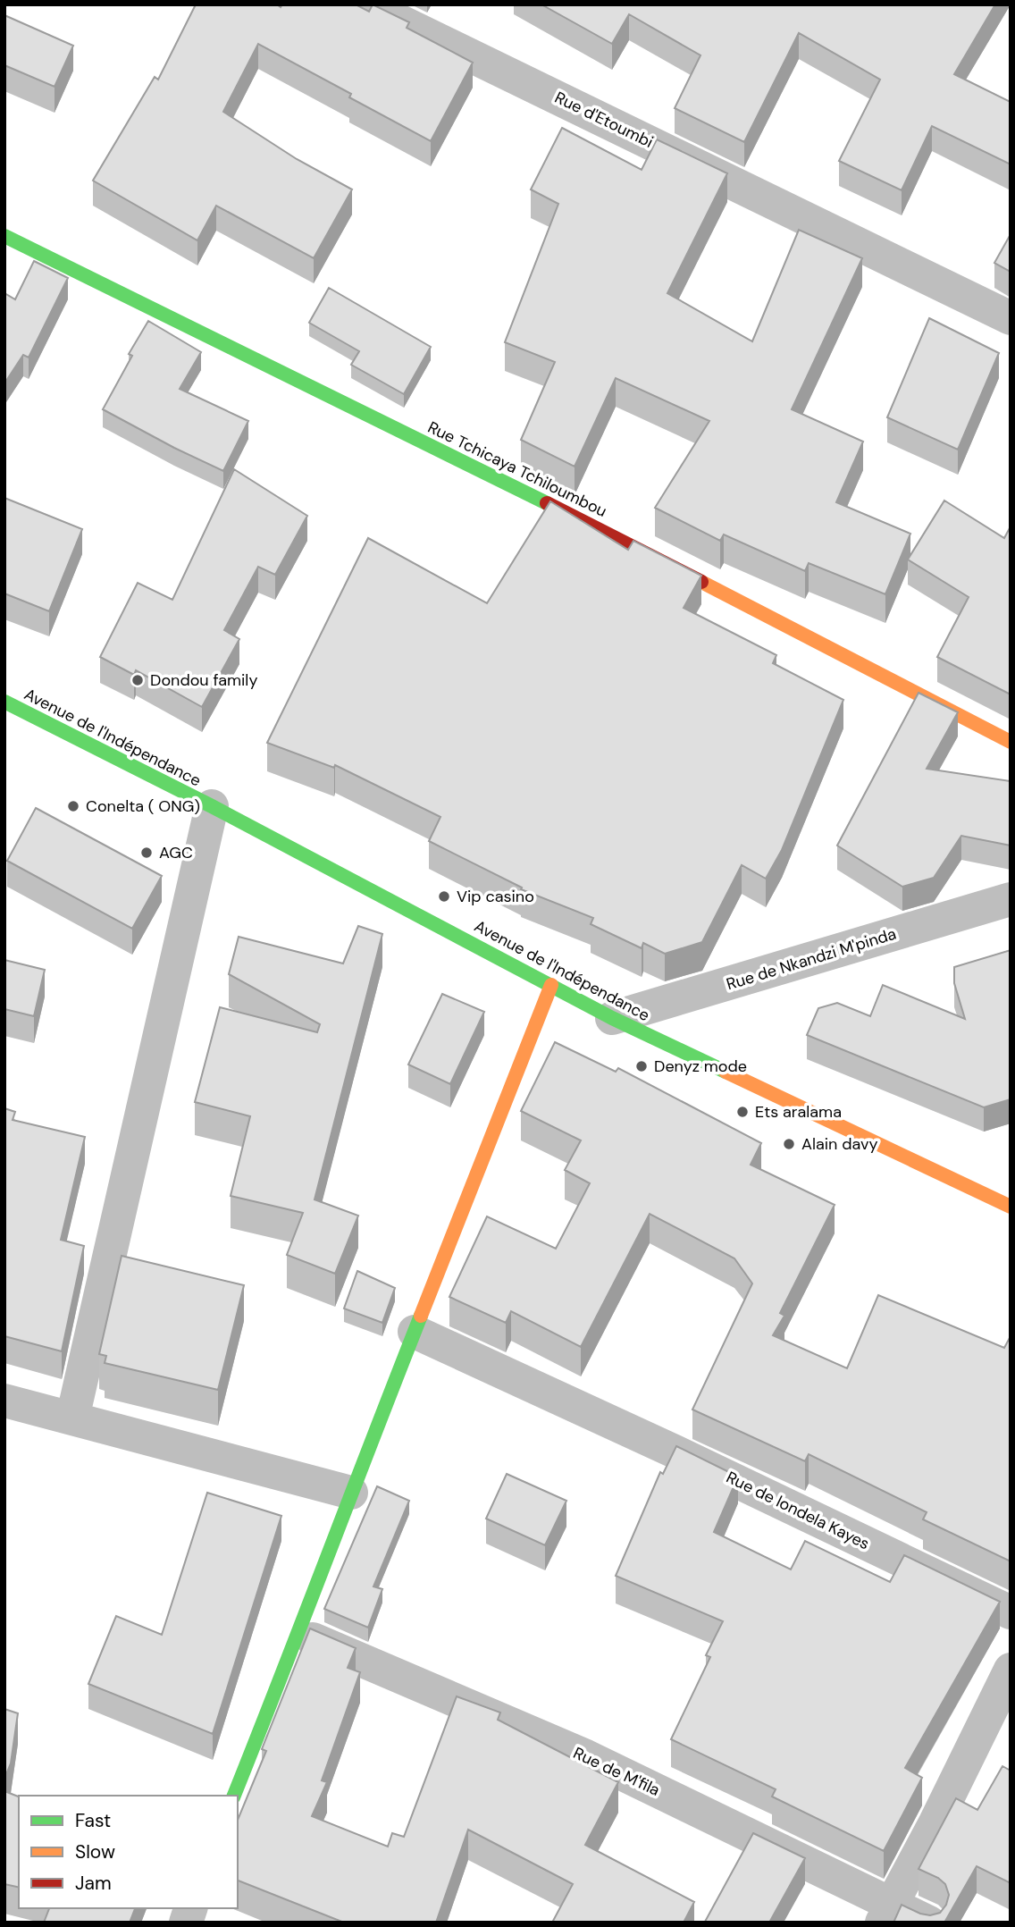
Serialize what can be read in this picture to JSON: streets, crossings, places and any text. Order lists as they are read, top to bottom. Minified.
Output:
{"streets":{"street":["Rue d'Etoumbi","Rue Tchicaya Tchiloumbou","Avenue de l'Indépendance","Rue de Nkandzi M'pinda","Rue de londela Kayes","Rue de M'fila"]},"crossings":[["Avenue de l'Indépendance","Rue de Nkandzi M'pinda"]],"places":["Dondou family","Conelta ( ONG)","AGC","Vip casino","Denyz mode","Ets aralama","Alain davy"],"legend":["Fast","Slow","Jam"]}
